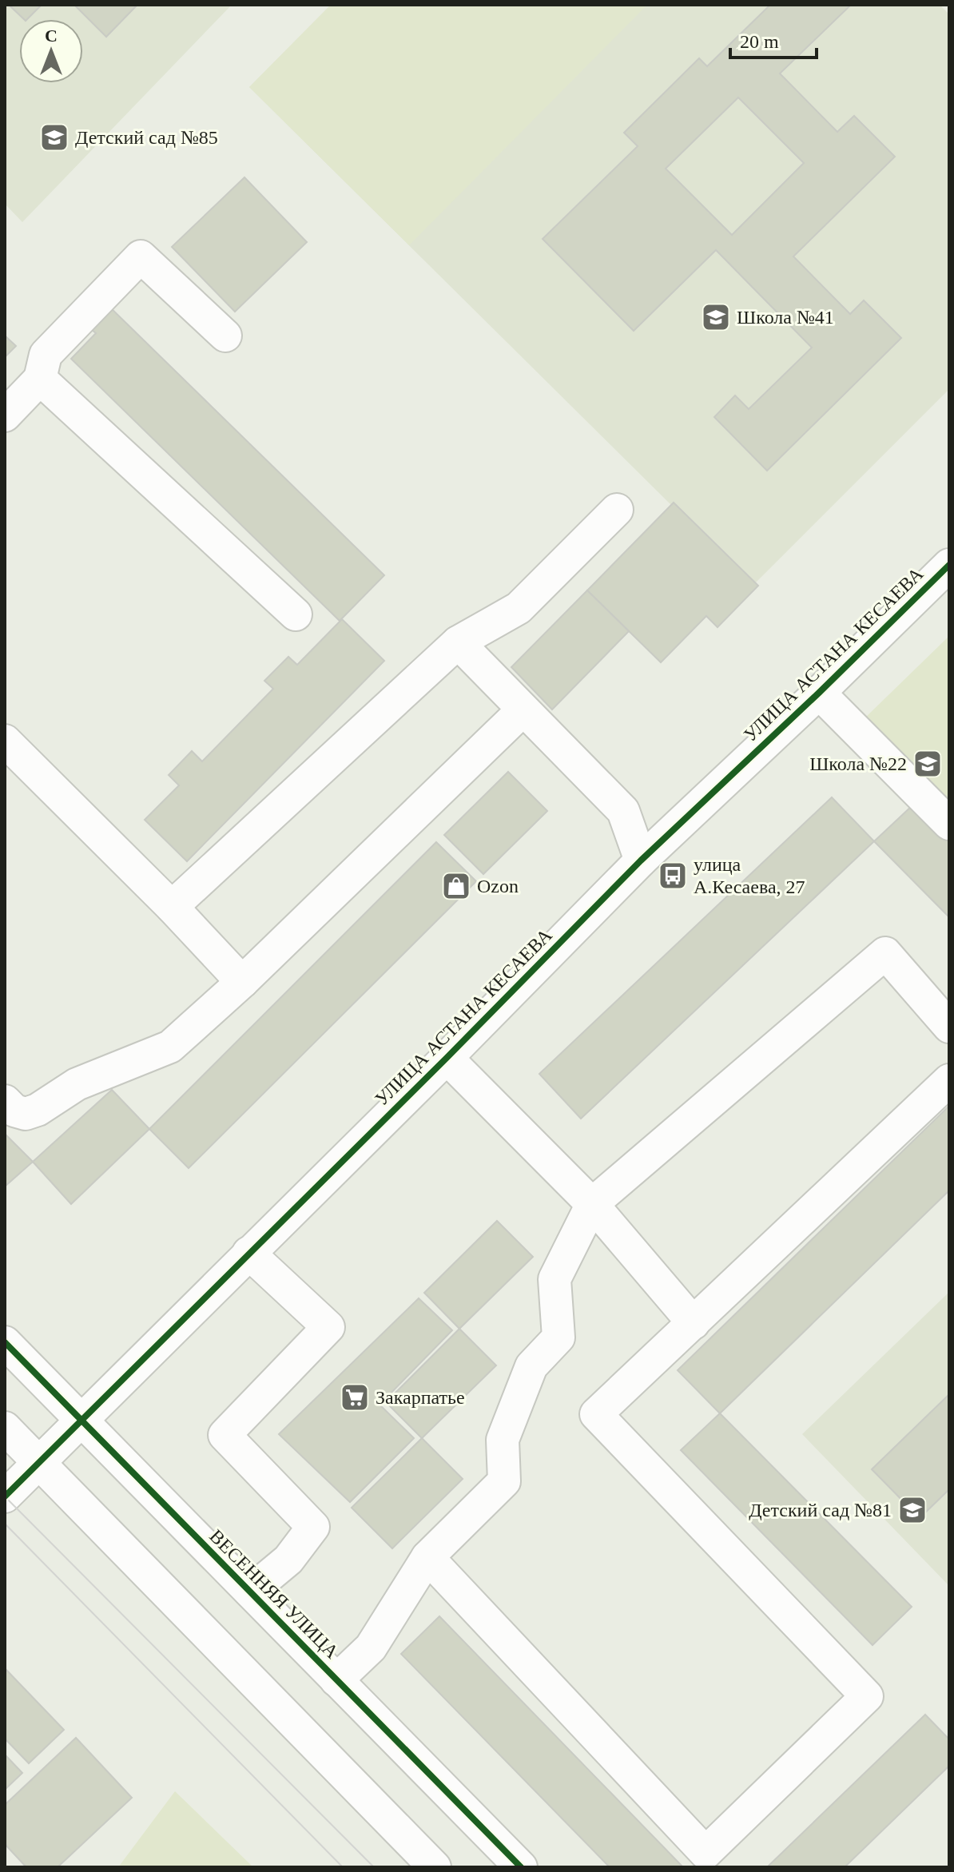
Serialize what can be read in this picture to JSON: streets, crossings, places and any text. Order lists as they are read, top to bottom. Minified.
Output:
{"streets":{"street":["УЛИЦА АСТАНА КЕСАЕВА","ВЕСЕННЯЯ УЛИЦА"]},"crossings":[["УЛИЦА АСТАНА КЕСАЕВА","ВЕСЕННЯЯ УЛИЦА"]],"places":{"school or university":["Детский сад №85","Школа №41","Школа №22","Детский сад №81"],"bus stop":["улица А.Кесаева, 27"],"shop":["Ozon"],"supermarket":["Закарпатье"]},"scale_bar":"20 m","north":"top"}
